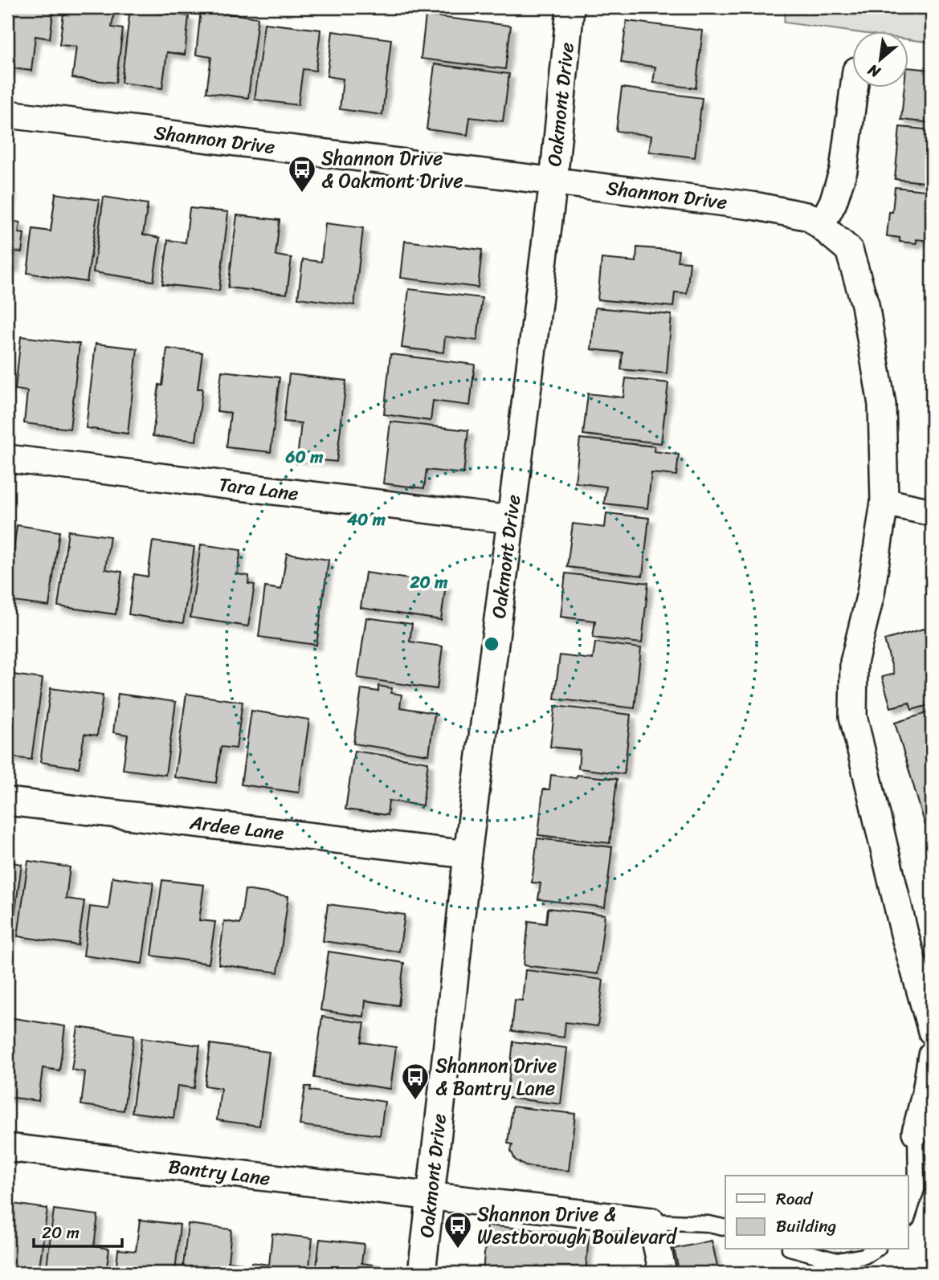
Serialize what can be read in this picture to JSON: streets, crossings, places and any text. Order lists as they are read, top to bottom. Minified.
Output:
{"streets":{"street":["Oakmont Drive","Shannon Drive","Tara Lane","Ardee Lane","Bantry Lane"]},"crossings":[["Oakmont Drive","Shannon Drive"],["Oakmont Drive","Tara Lane"],["Oakmont Drive","Ardee Lane"],["Oakmont Drive","Bantry Lane"]],"places":{"bus stop":["Shannon Drive & Oakmont Drive","Shannon Drive & Bantry Lane","Shannon Drive & Westborough Boulevard"]},"legend":["Road","Building"],"scale_bar":"20 m","north":"bottom left","rings":["60 m","40 m","20 m"]}
